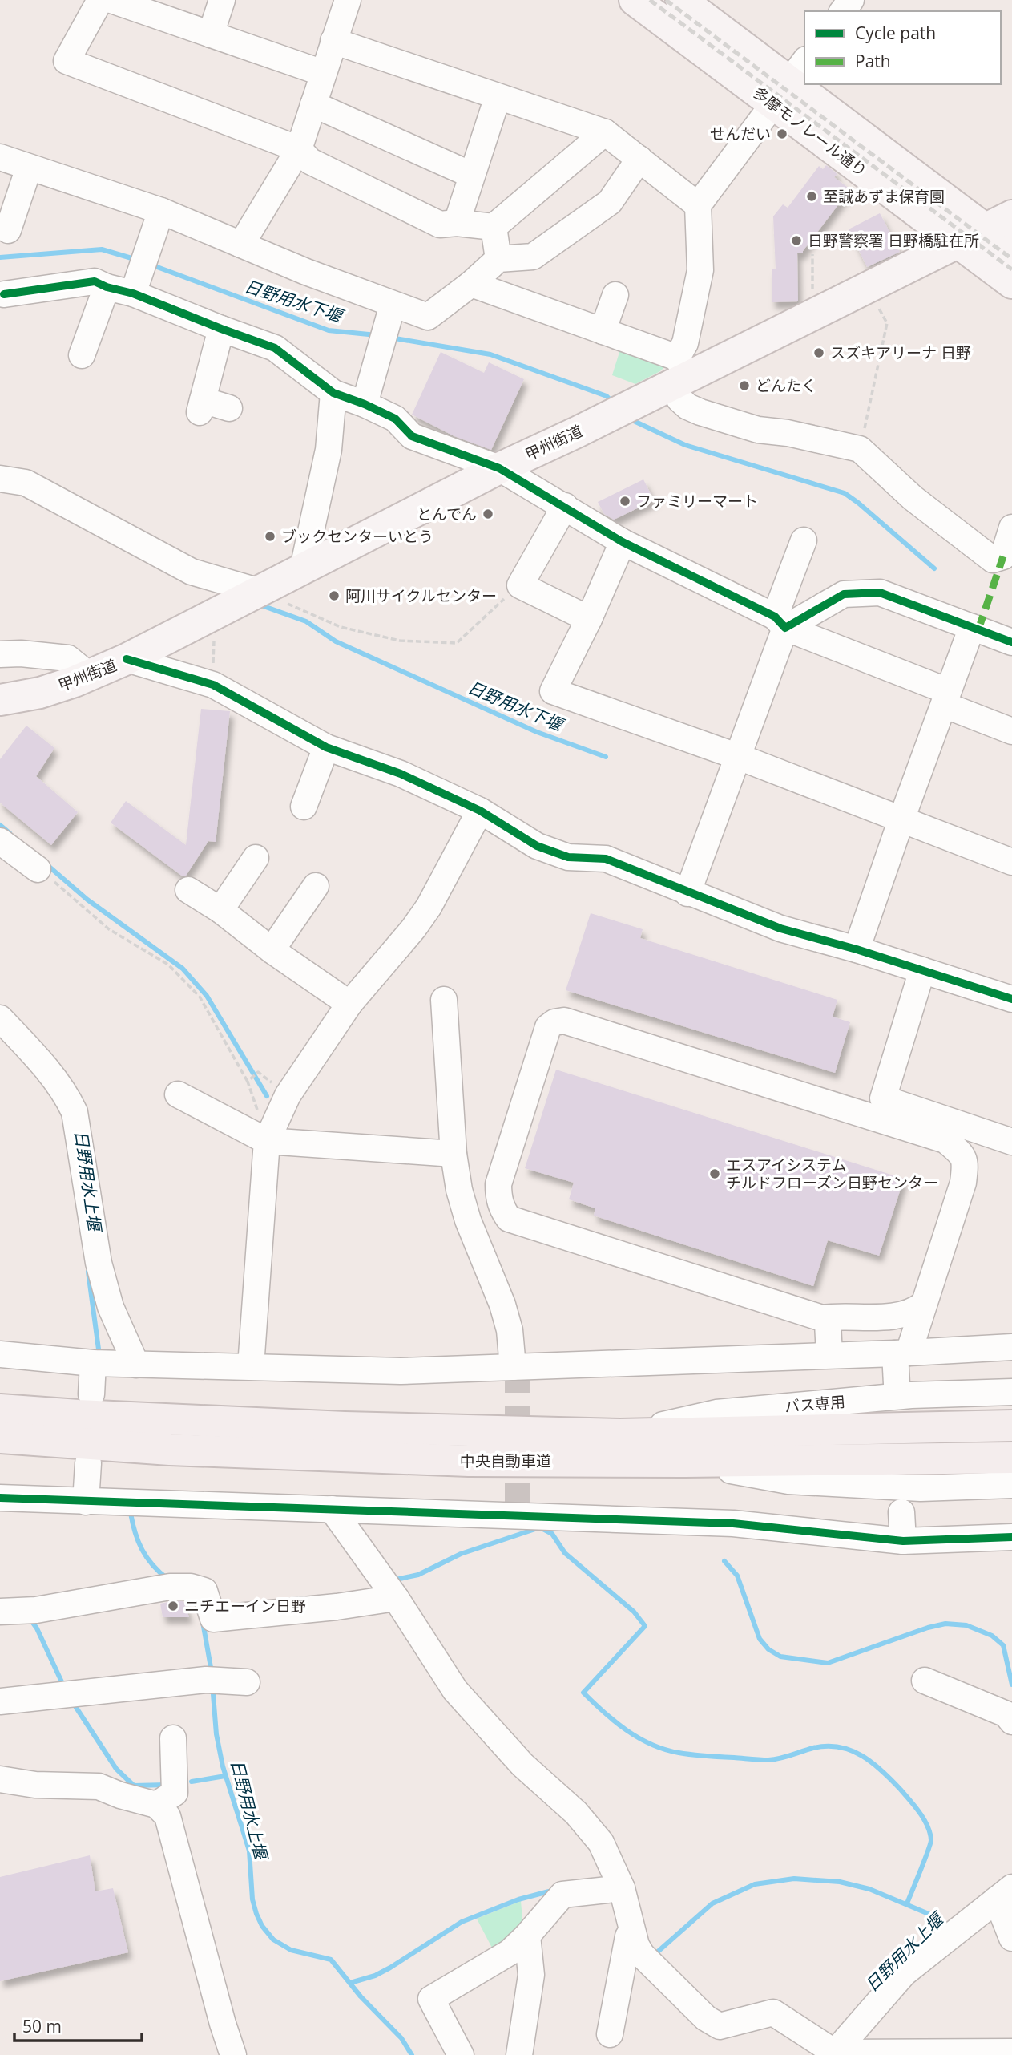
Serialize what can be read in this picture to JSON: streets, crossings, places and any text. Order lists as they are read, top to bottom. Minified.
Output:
{"streets":{"highway":["中央自動車道"],"main road":["多摩モノレール通り","甲州街道"],"street":["バス専用"]},"crossings":[["多摩モノレール通り","甲州街道"],["バス専用","中央自動車道"]],"water":["日野用水下堰","日野用水上堰"],"places":["せんだい","至誠あずま保育園","日野警察署 日野橋駐在所","スズキアリーナ 日野","どんたく","ファミリーマート","とんでん","ブックセンターいとう","阿川サイクルセンター","エスアイシステム チルドフローズン日野センター","ニチエーイン日野"],"legend":["Cycle path","Path"],"scale_bar":"50 m"}
